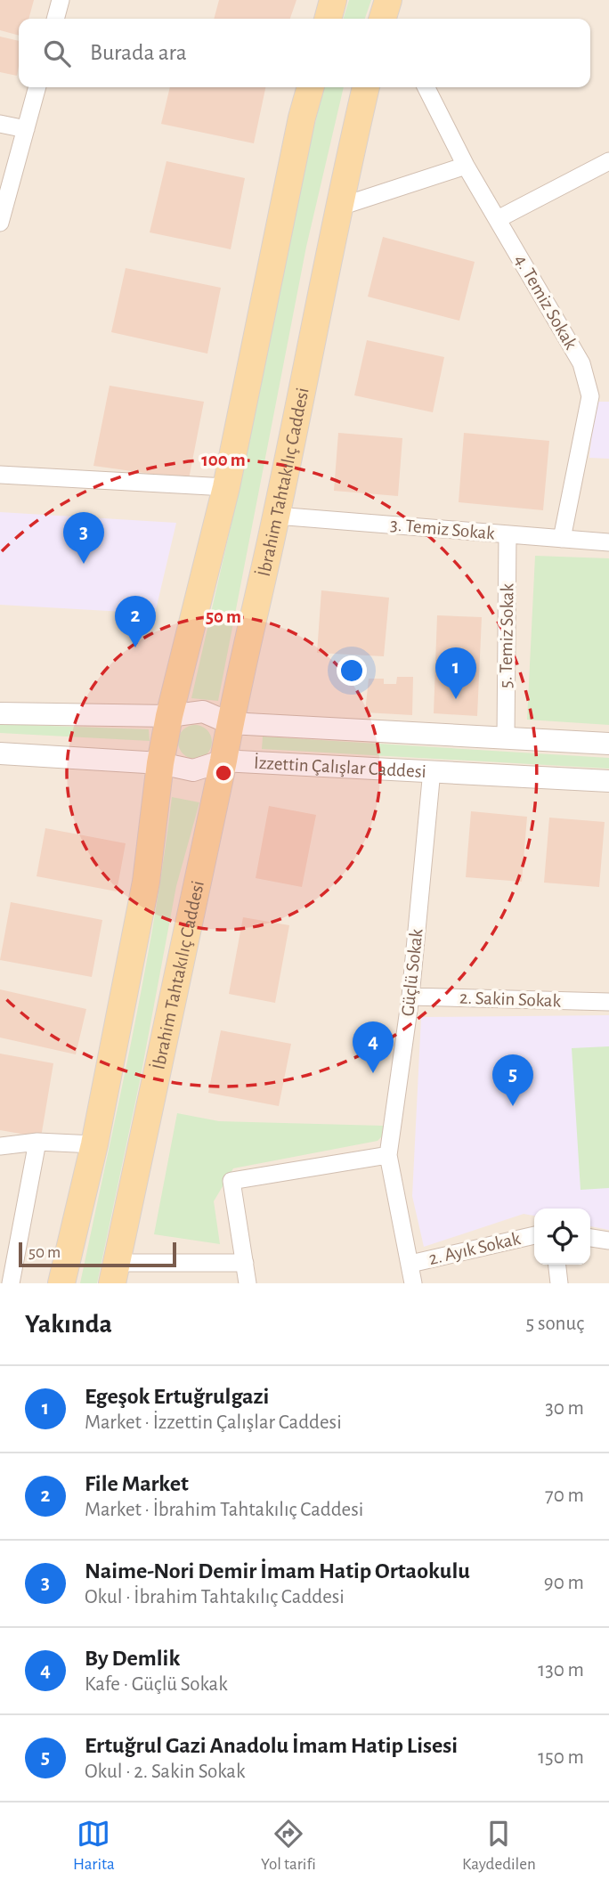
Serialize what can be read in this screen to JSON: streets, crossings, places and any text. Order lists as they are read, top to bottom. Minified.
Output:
{"streets":{"main road":["İbrahim Tahtakılıç Caddesi"],"street":["4. Temiz Sokak","3. Temiz Sokak","5. Temiz Sokak","İzzettin Çalışlar Caddesi","Güçlü Sokak","2. Sakin Sokak","2. Ayık Sokak"]},"crossings":[["4. Temiz Sokak","3. Temiz Sokak"],["İbrahim Tahtakılıç Caddesi","3. Temiz Sokak"],["İbrahim Tahtakılıç Caddesi","İzzettin Çalışlar Caddesi"],["3. Temiz Sokak","5. Temiz Sokak"],["5. Temiz Sokak","İzzettin Çalışlar Caddesi"],["İzzettin Çalışlar Caddesi","Güçlü Sokak"],["Güçlü Sokak","2. Sakin Sokak"],["Güçlü Sokak","2. Ayık Sokak"]],"scale_bar":"50 m","page":{"search":"Burada ara","pins":["3","2","1","4","5"],"scale":"50 m","heading":["Yakında","5 sonuç"],"list":[{"mark":"1","name":"Egeşok Ertuğrulgazi","note":"Market · İzzettin Çalışlar Caddesi","value":"30 m"},{"mark":"2","name":"File Market","note":"Market · İbrahim Tahtakılıç Caddesi","value":"70 m"},{"mark":"3","name":"Naime-Nori Demir İmam Hatip Ortaokulu","note":"Okul · İbrahim Tahtakılıç Caddesi","value":"90 m"},{"mark":"4","name":"By Demlik","note":"Kafe · Güçlü Sokak","value":"130 m"},{"mark":"5","name":"Ertuğrul Gazi Anadolu İmam Hatip Lisesi","note":"Okul · 2. Sakin Sokak","value":"150 m"}],"nav":["Harita","Yol tarifi","Kaydedilen"]},"rings":["100 m","50 m"]}
